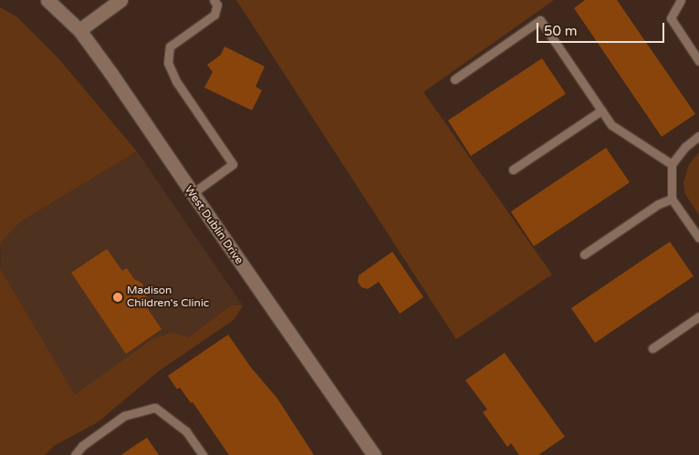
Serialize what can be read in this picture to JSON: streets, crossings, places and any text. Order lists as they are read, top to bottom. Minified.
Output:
{"streets":{"street":["West Dublin Drive"]},"places":["Madison Children's Clinic"],"scale_bar":"50 m"}
